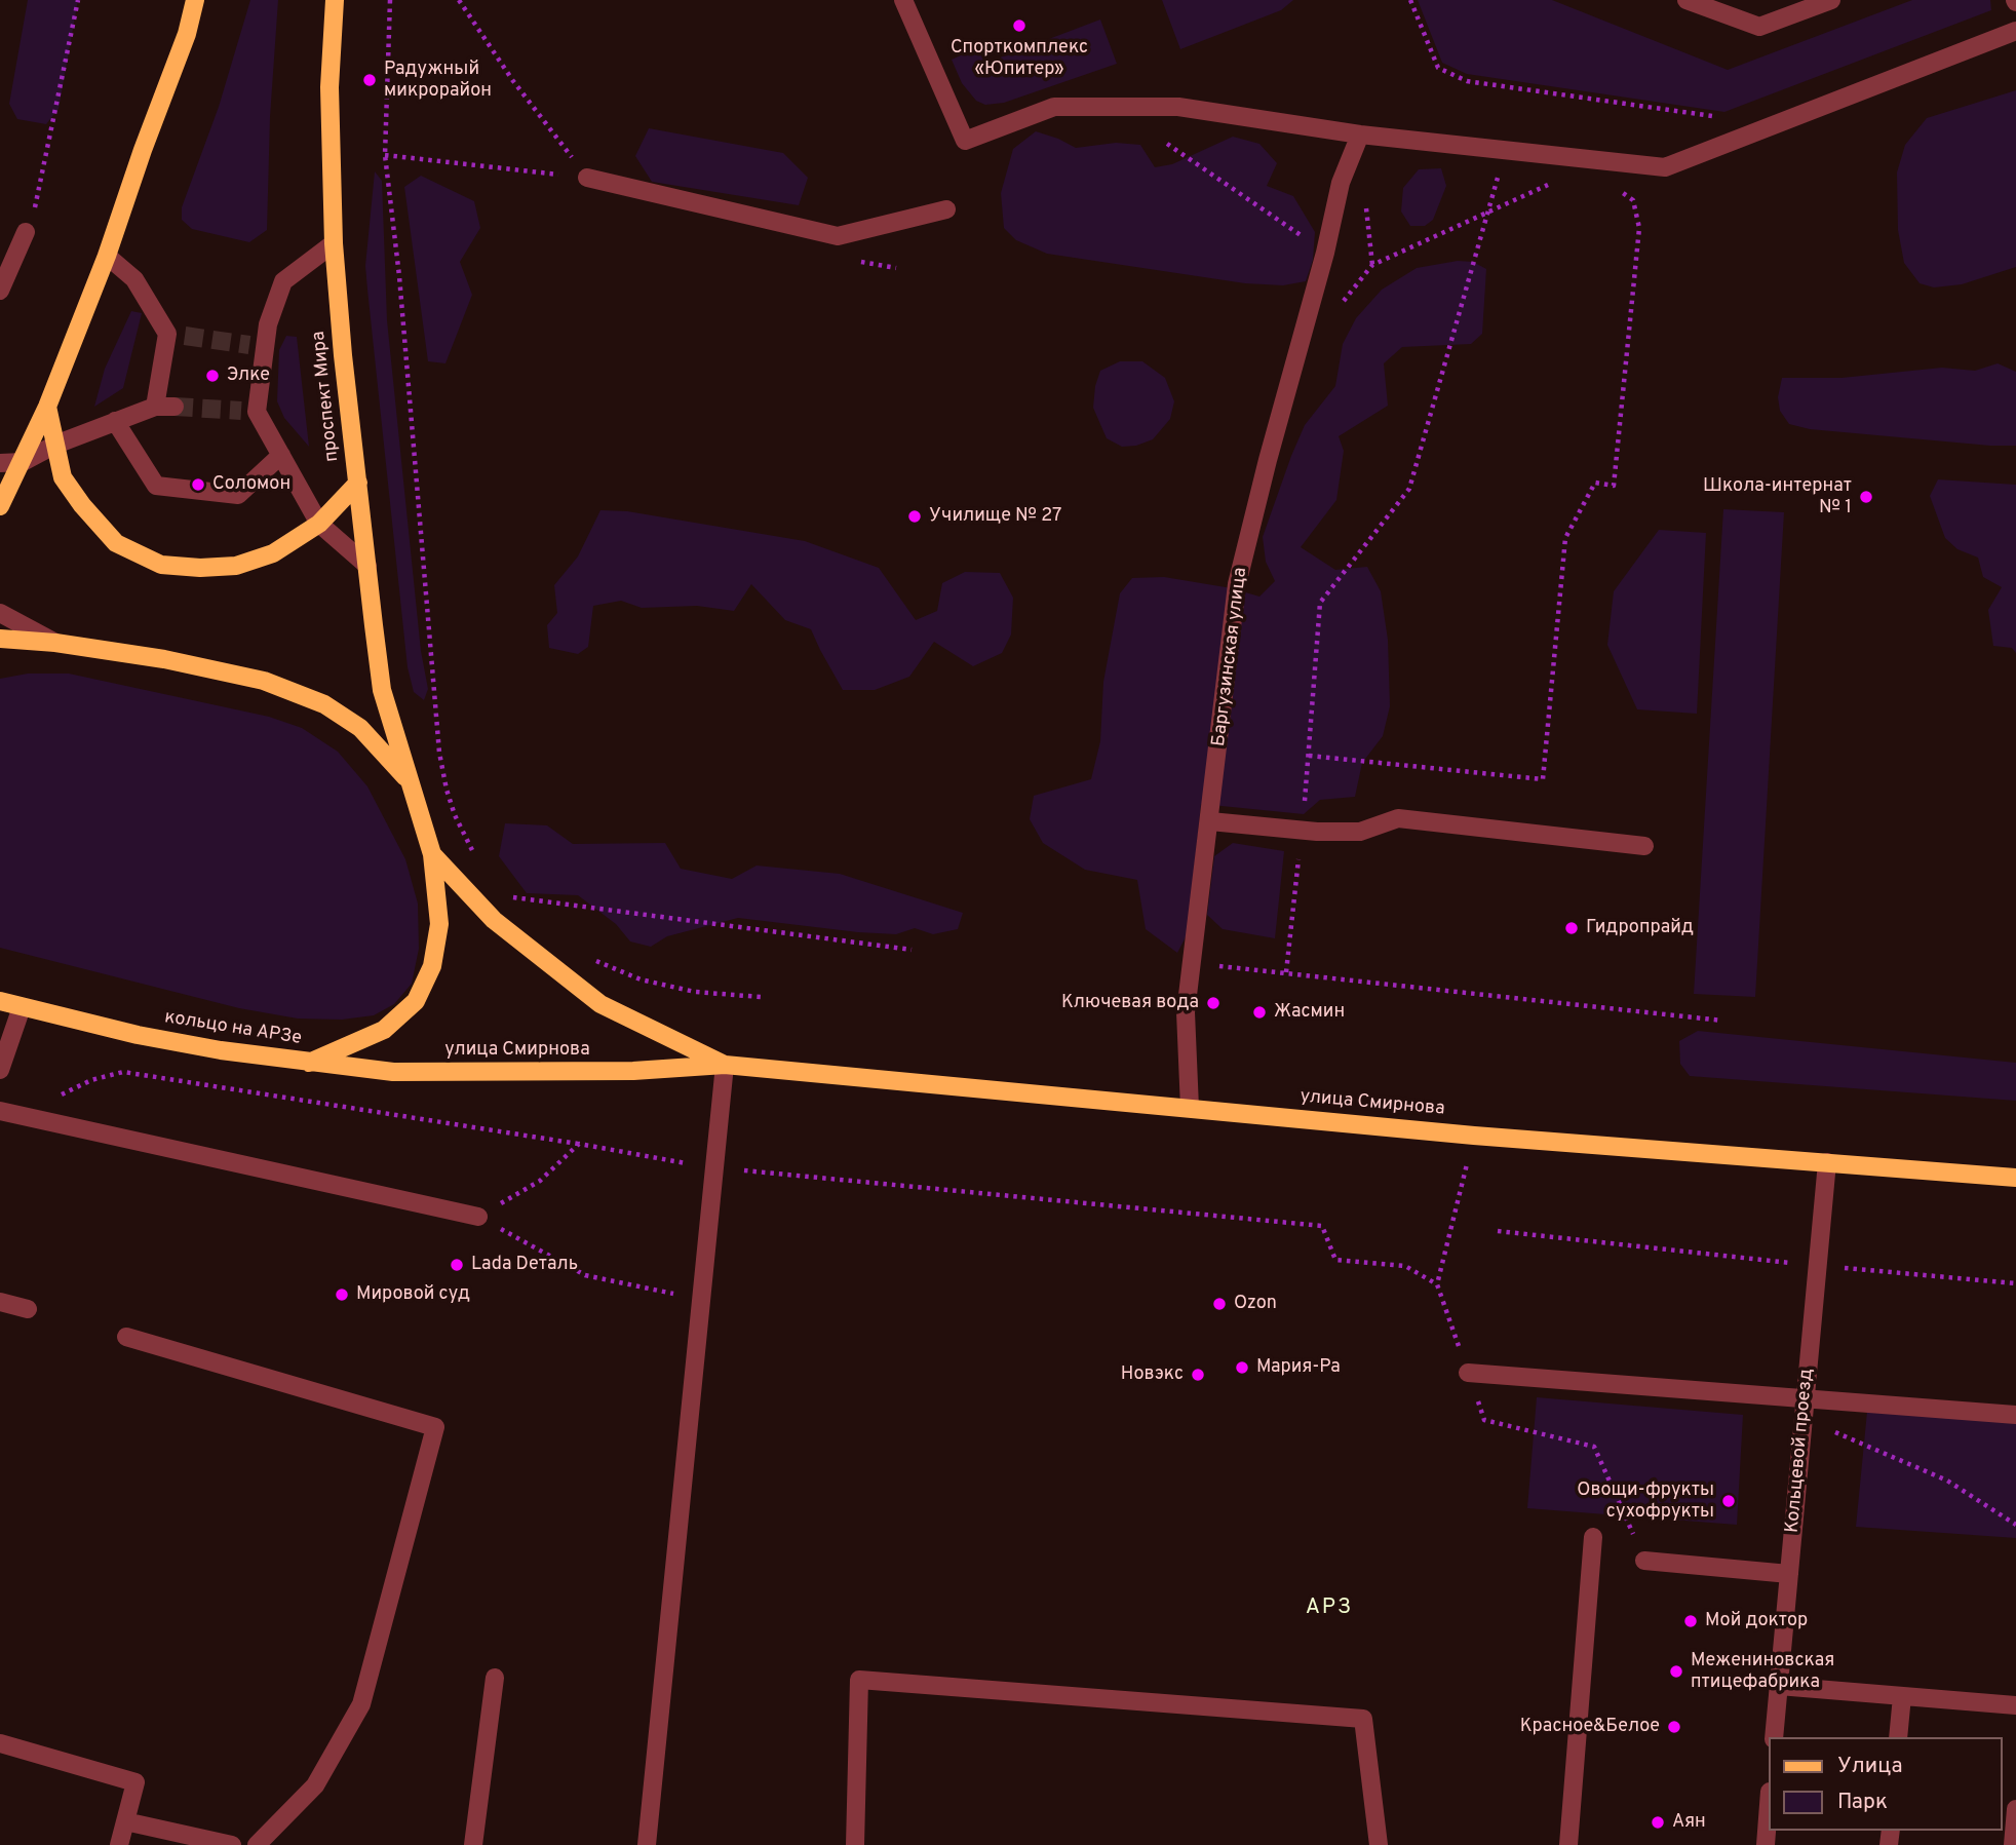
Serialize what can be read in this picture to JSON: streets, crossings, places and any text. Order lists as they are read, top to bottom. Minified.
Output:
{"streets":{"main road":["проспект Мира","кольцо на АРЗе","улица Смирнова"],"street":["Баргузинская улица","Кольцевой проезд"]},"crossings":[["проспект Мира","кольцо на АРЗе"],["Баргузинская улица","улица Смирнова"],["кольцо на АРЗе","улица Смирнова"],["улица Смирнова","Кольцевой проезд"]],"districts":["АРЗ"],"places":["Спорткомплекс «Юпитер»","Радужный микрорайон","Элке","Соломон","Школа-интернат № 1","Училище № 27","Гидропрайд","Ключевая вода","Жасмин","Lada Dеталь","Мировой суд","Ozon","Мария-Ра","Новэкс","Овощи-фрукты сухофрукты","Мой доктор","Межениновская птицефабрика","Красное&Белое","Аян"],"legend":["Улица","Парк"]}
